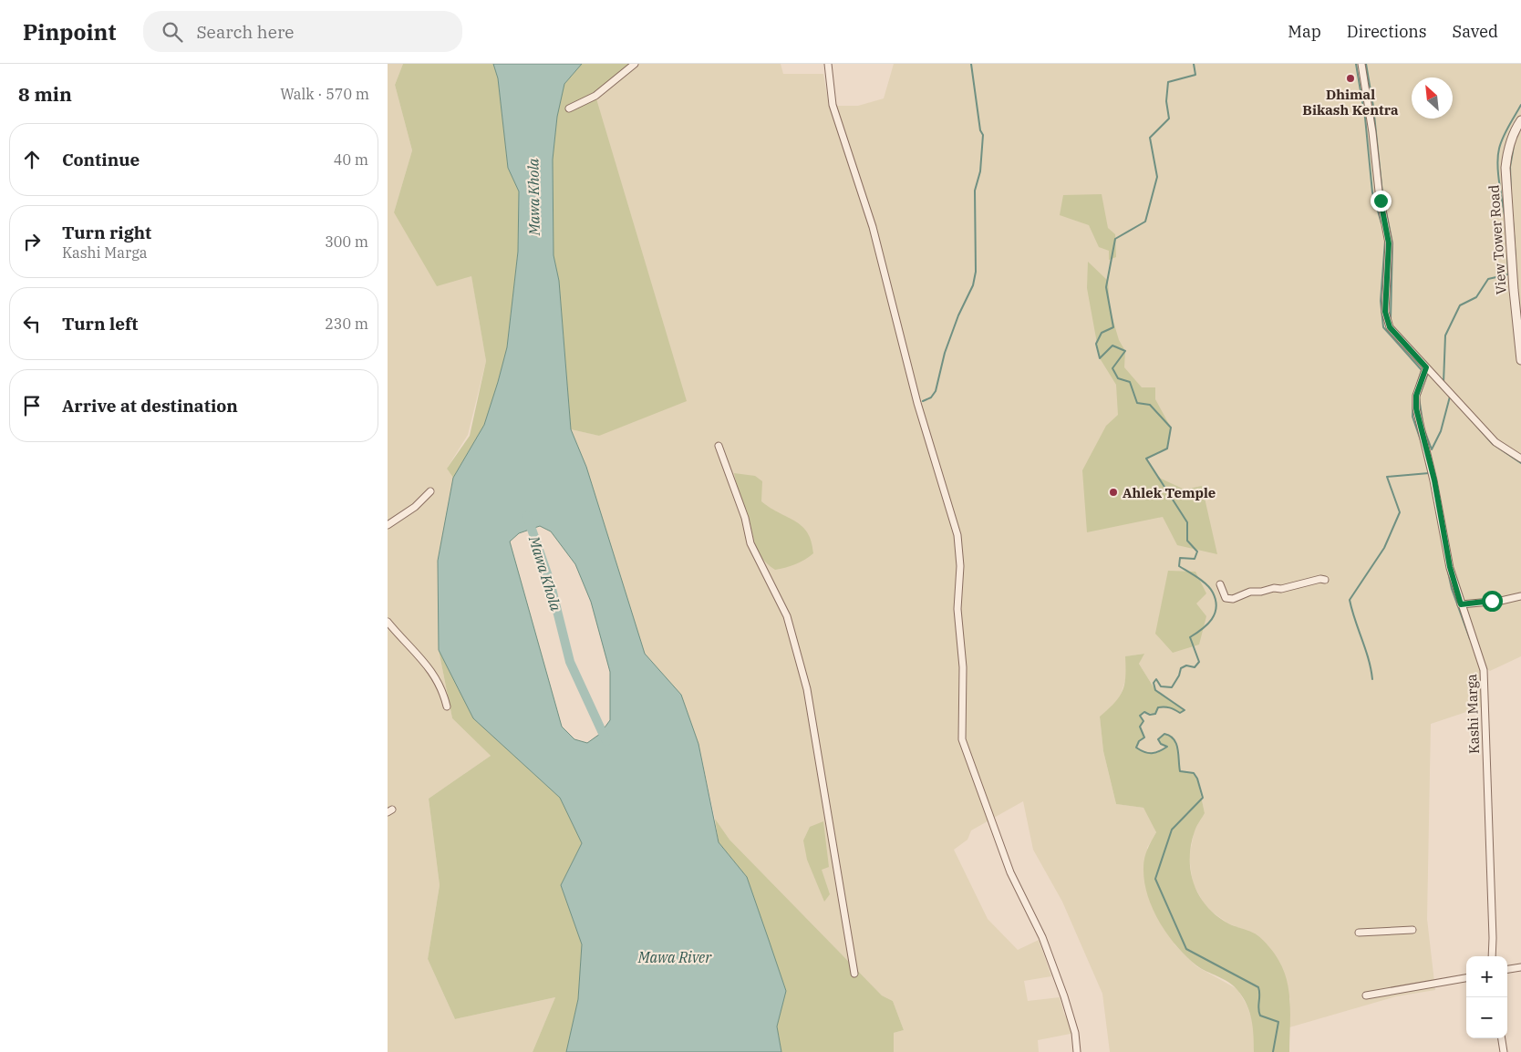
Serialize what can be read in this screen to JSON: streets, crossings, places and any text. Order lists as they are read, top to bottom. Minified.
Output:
{"streets":{"street":["View Tower Road","Kashi Marga"]},"water":["Mawa Khola","Mawa River"],"places":["Dhimal Bikash Kentra","Ahlek Temple"],"north":"top left","page":{"header":"Pinpoint","search":"Search here","nav":["Map","Directions","Saved"],"heading":["8 min","Walk · 570 m"],"list":[["Continue","40 m"],["Turn right","Kashi Marga","300 m"],["Turn left","230 m"],"Arrive at destination"],"map_buttons":["+","−"]}}
